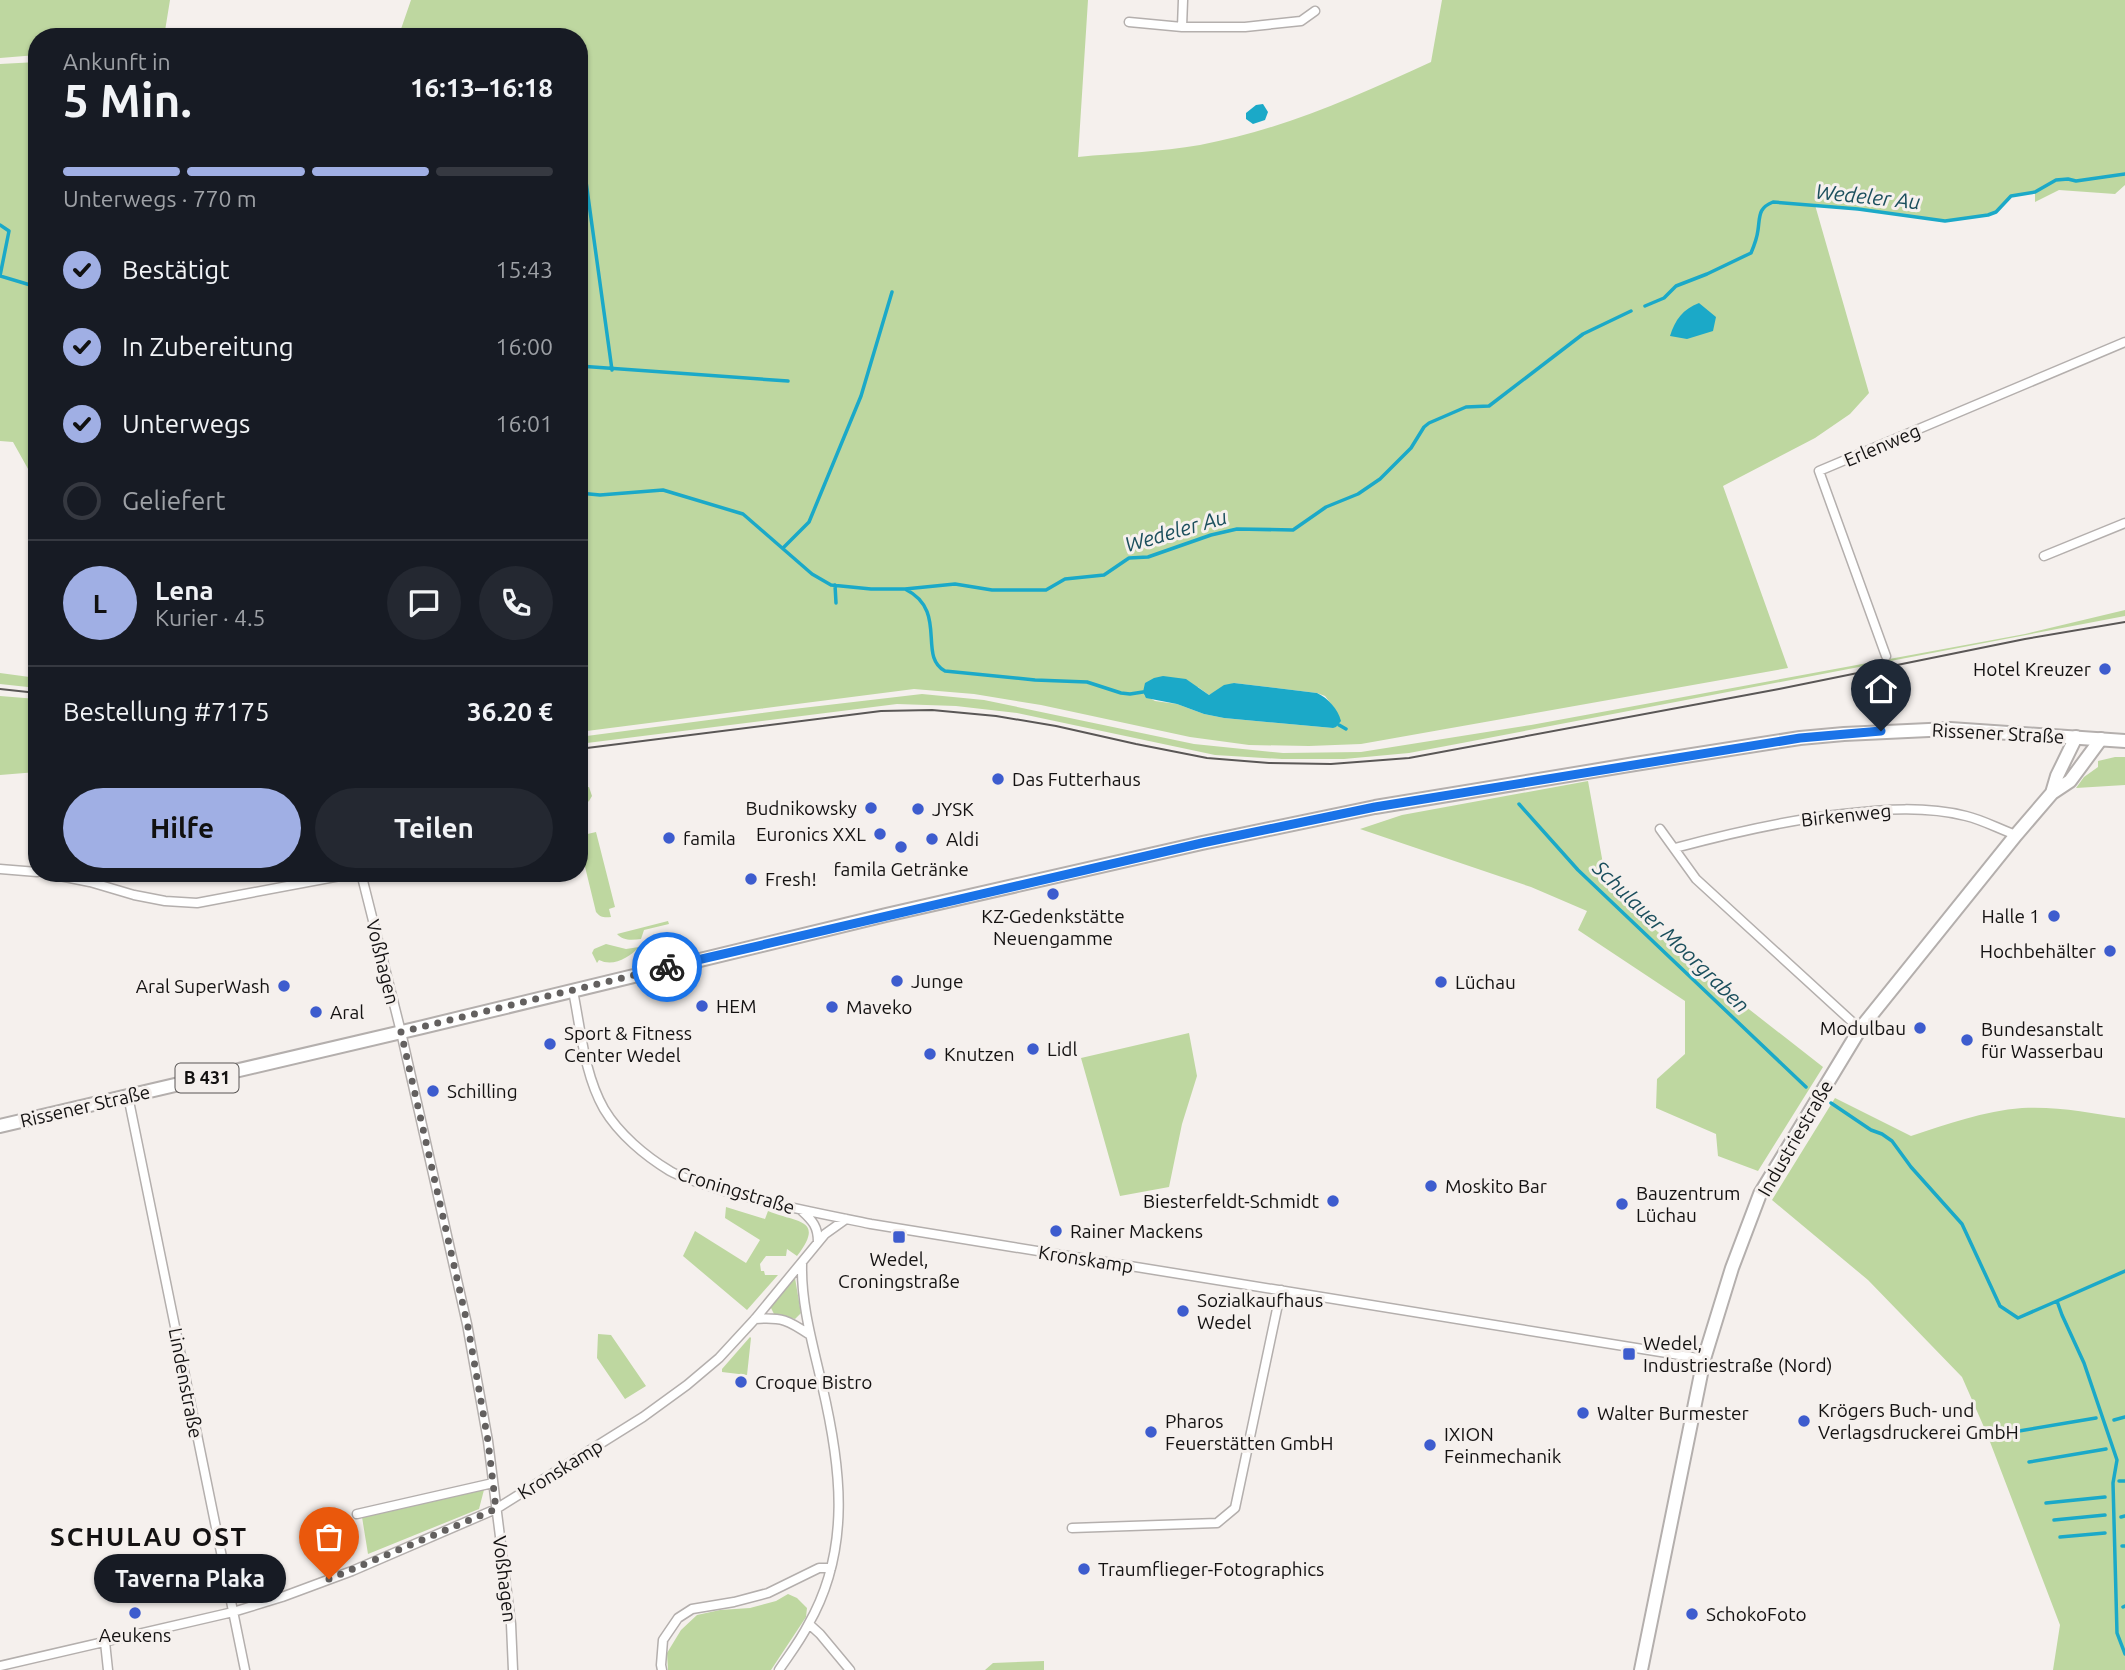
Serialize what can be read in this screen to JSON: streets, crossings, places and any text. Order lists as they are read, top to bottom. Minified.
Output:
{"streets":{"main road":["Rissener Straße","B 431","Industriestraße"],"street":["Erlenweg","Birkenweg","Voßhagen","Croningstraße","Kronskamp","Lindenstraße"]},"crossings":[["Rissener Straße","Voßhagen"],["Rissener Straße","B 431"],["Rissener Straße","Industriestraße"],["Rissener Straße","Croningstraße"],["Rissener Straße","Lindenstraße"],["Birkenweg","Industriestraße"],["Voßhagen","Kronskamp"],["B 431","Industriestraße"],["Industriestraße","Kronskamp"],["Croningstraße","Kronskamp"],["Kronskamp","Lindenstraße"]],"districts":["SCHULAU OST"],"water":["Wedeler Au","Schulauer Moorgraben"],"places":{"other":["Hotel Kreuzer","Das Futterhaus","Budnikowsky","JYSK","Euronics XXL","famila","Aldi","famila Getränke","Fresh!","KZ-Gedenkstätte Neuengamme","Halle 1","Hochbehälter","Junge","Lüchau","Aral SuperWash","HEM","Maveko","Aral","Modulbau","Bundesanstalt für Wasserbau","Sport & Fitness Center Wedel","Lidl","Knutzen","Schilling","Moskito Bar","Biesterfeldt-Schmidt","Bauzentrum Lüchau","Rainer Mackens","Sozialkaufhaus Wedel","Croque Bistro","Walter Burmester","Krögers Buch- und Verlagsdruckerei GmbH","Pharos Feuerstätten GmbH","IXION Feinmechanik","Traumflieger-Fotographics","Taverna Plaka","Aeukens","SchokoFoto"],"transit":["Wedel, Croningstraße","Wedel, Industriestraße (Nord)"]},"page":{"heading":["5 Min.","Ankunft in","16:13–16:18"],"panel":["Lena","Kurier · 4.5","Bestellung #7175","36.20 €"],"bar":"Unterwegs · 770 m","list":[["Bestätigt","15:43"],["In Zubereitung","16:00"],["Unterwegs","16:01"],"Geliefert"],"round":"L","buttons":["Hilfe","Teilen"],"bubble":"Taverna Plaka"}}
